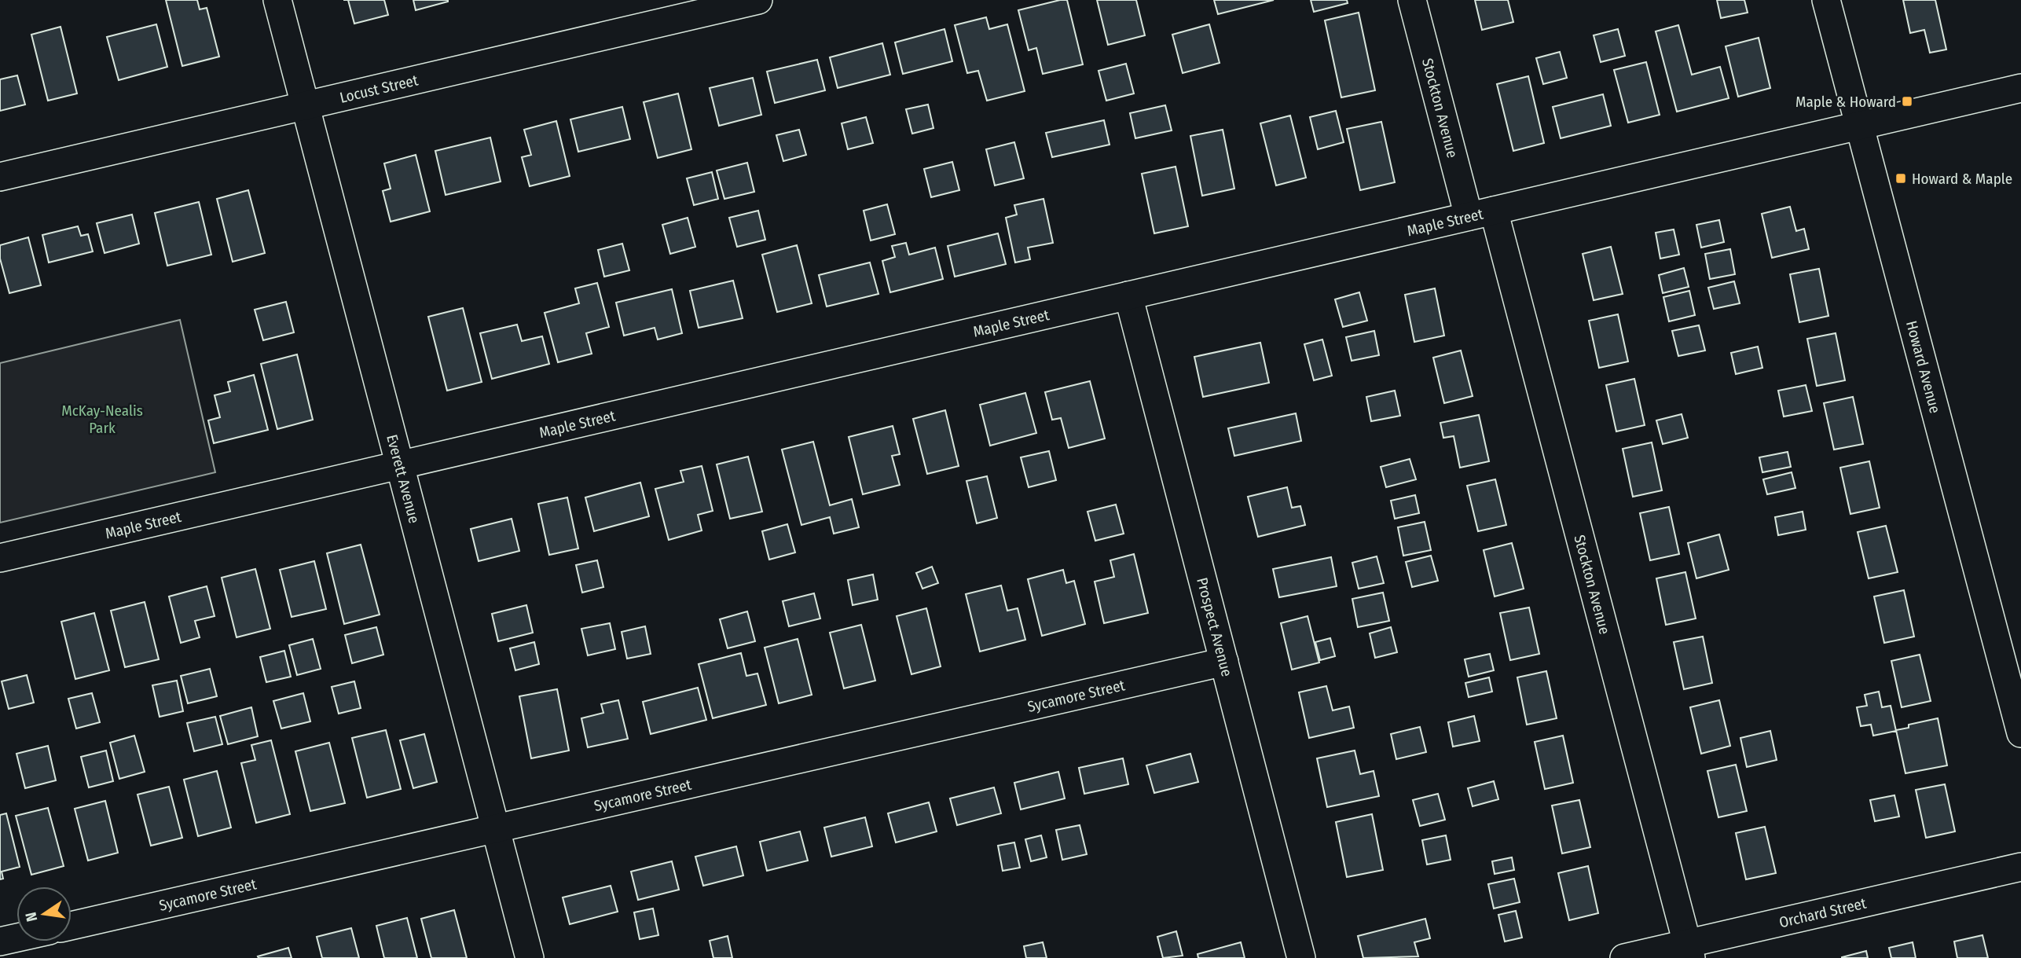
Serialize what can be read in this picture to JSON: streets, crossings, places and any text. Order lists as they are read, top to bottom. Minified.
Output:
{"streets":{"street":["Locust Street","Stockton Avenue","Maple Street","Howard Avenue","Everett Avenue","Prospect Avenue","Sycamore Street","Orchard Street"]},"crossings":[["Locust Street","Everett Avenue"],["Stockton Avenue","Maple Street"],["Stockton Avenue","Orchard Street"],["Maple Street","Howard Avenue"],["Maple Street","Everett Avenue"],["Maple Street","Prospect Avenue"],["Everett Avenue","Sycamore Street"],["Prospect Avenue","Sycamore Street"]],"parks":["McKay-Nealis Park"],"places":{"transit":["Maple & Howard","Howard & Maple"]},"north":"left"}
